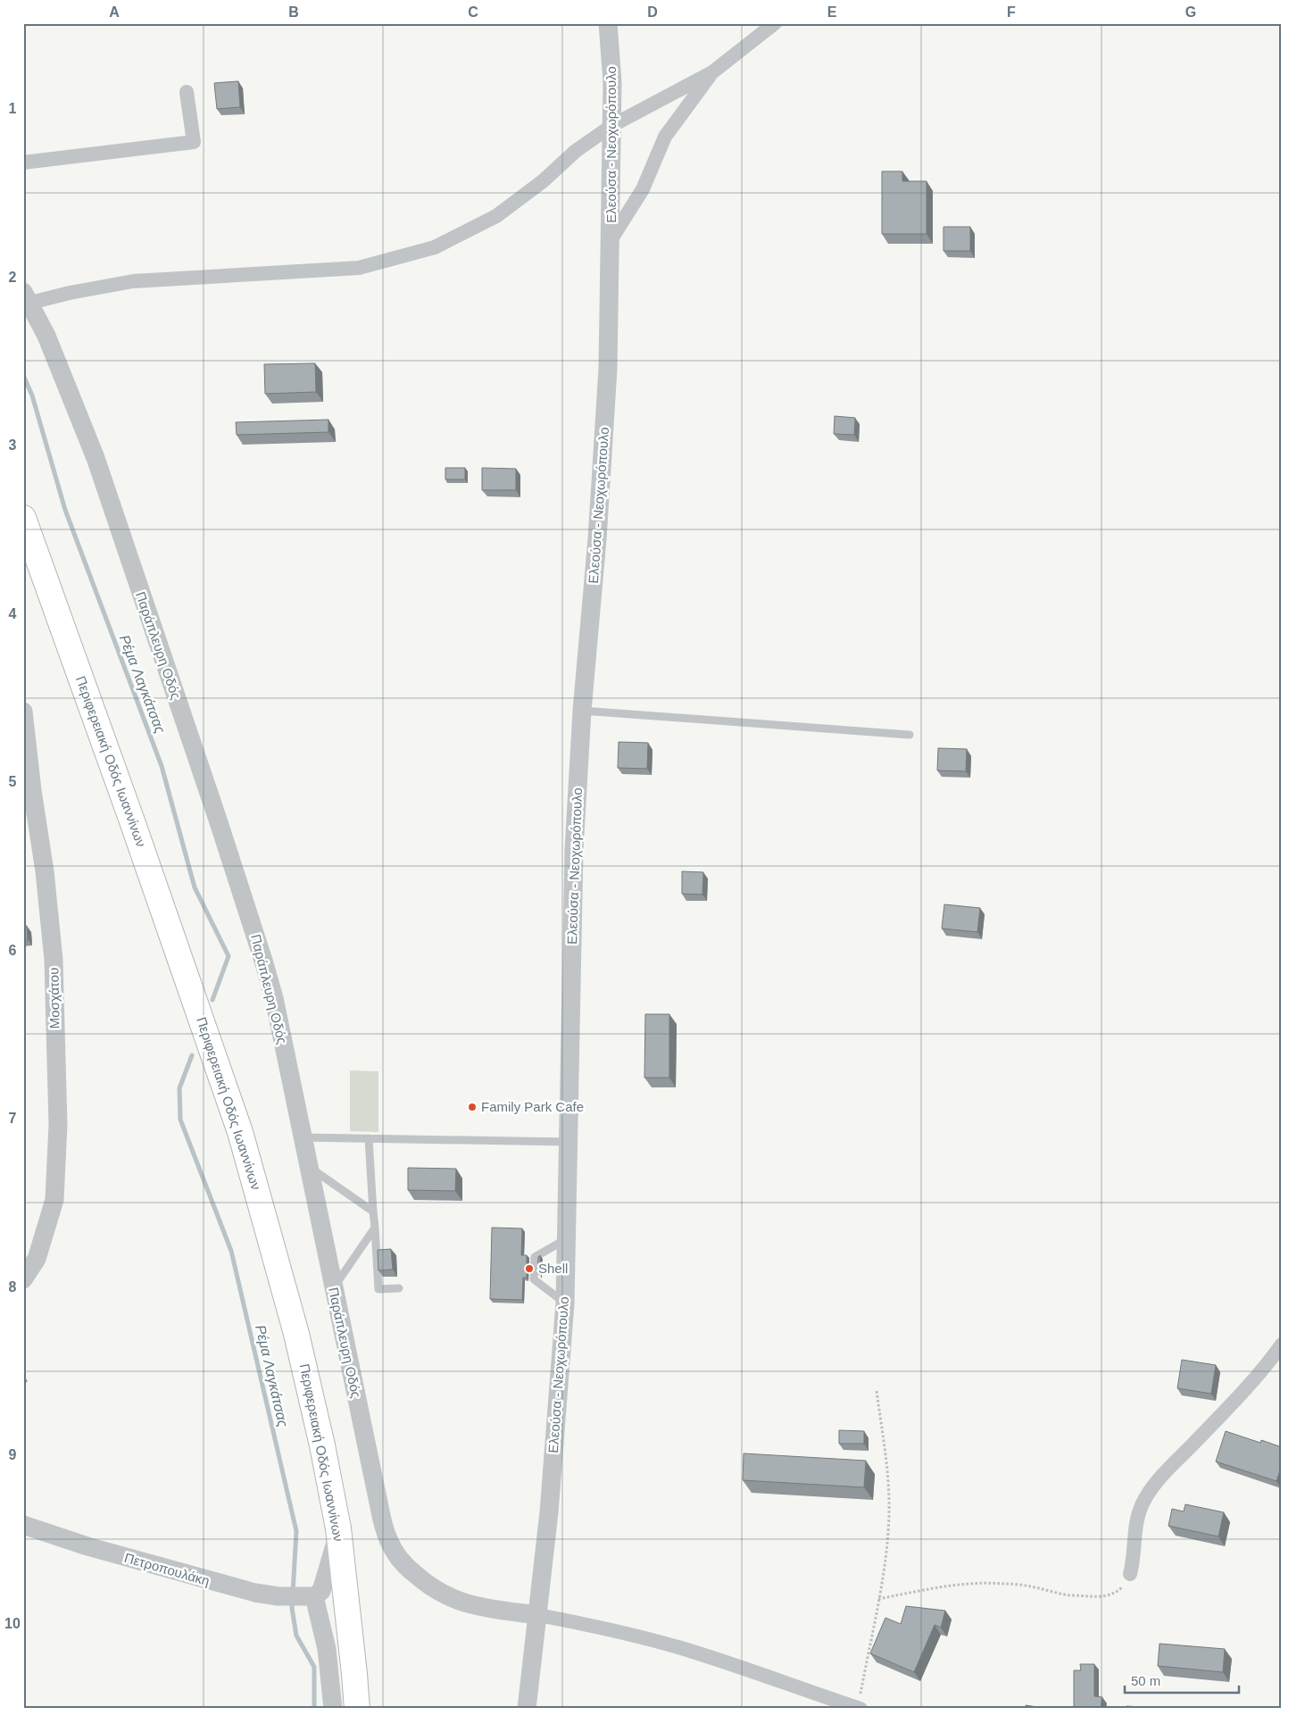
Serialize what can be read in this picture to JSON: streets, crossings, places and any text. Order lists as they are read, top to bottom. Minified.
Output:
{"streets":{"highway":["Περιφερειακή Οδός Ιωαννίνων"],"street":["Ελεούσα - Νεοχωρόπουλο","Παράπλευρη Οδός","Μοσχάτου","Πετροπουλάκη"]},"crossings":[["Ελεούσα - Νεοχωρόπουλο","Παράπλευρη Οδός"]],"water":["Ρέμα Λαγκάτσας"],"places":["Family Park Cafe","Shell"],"scale_bar":"50 m","grid":{"columns":["A","B","C","D","E","F","G"],"rows":["1","2","3","4","5","6","7","8","9","10"]}}
